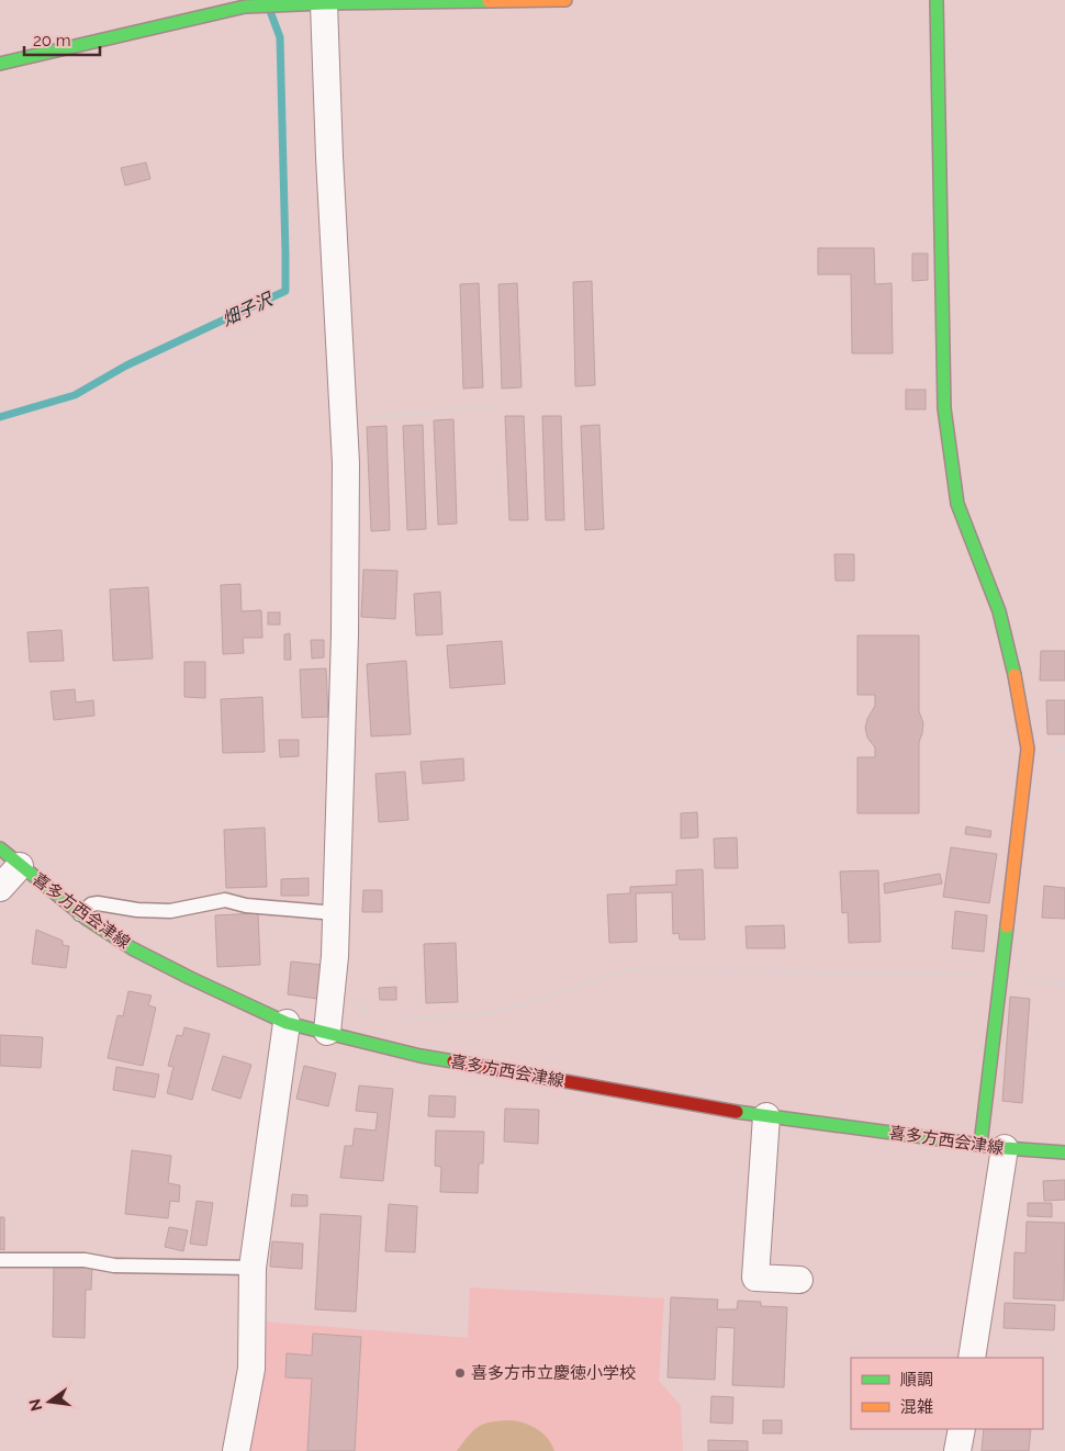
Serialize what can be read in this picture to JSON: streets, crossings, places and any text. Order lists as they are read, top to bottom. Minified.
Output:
{"streets":{"main road":["喜多方西会津線"]},"water":["畑子沢"],"places":["喜多方市立慶徳小学校"],"legend":["順調","混雑"],"scale_bar":"20 m","north":"left"}
